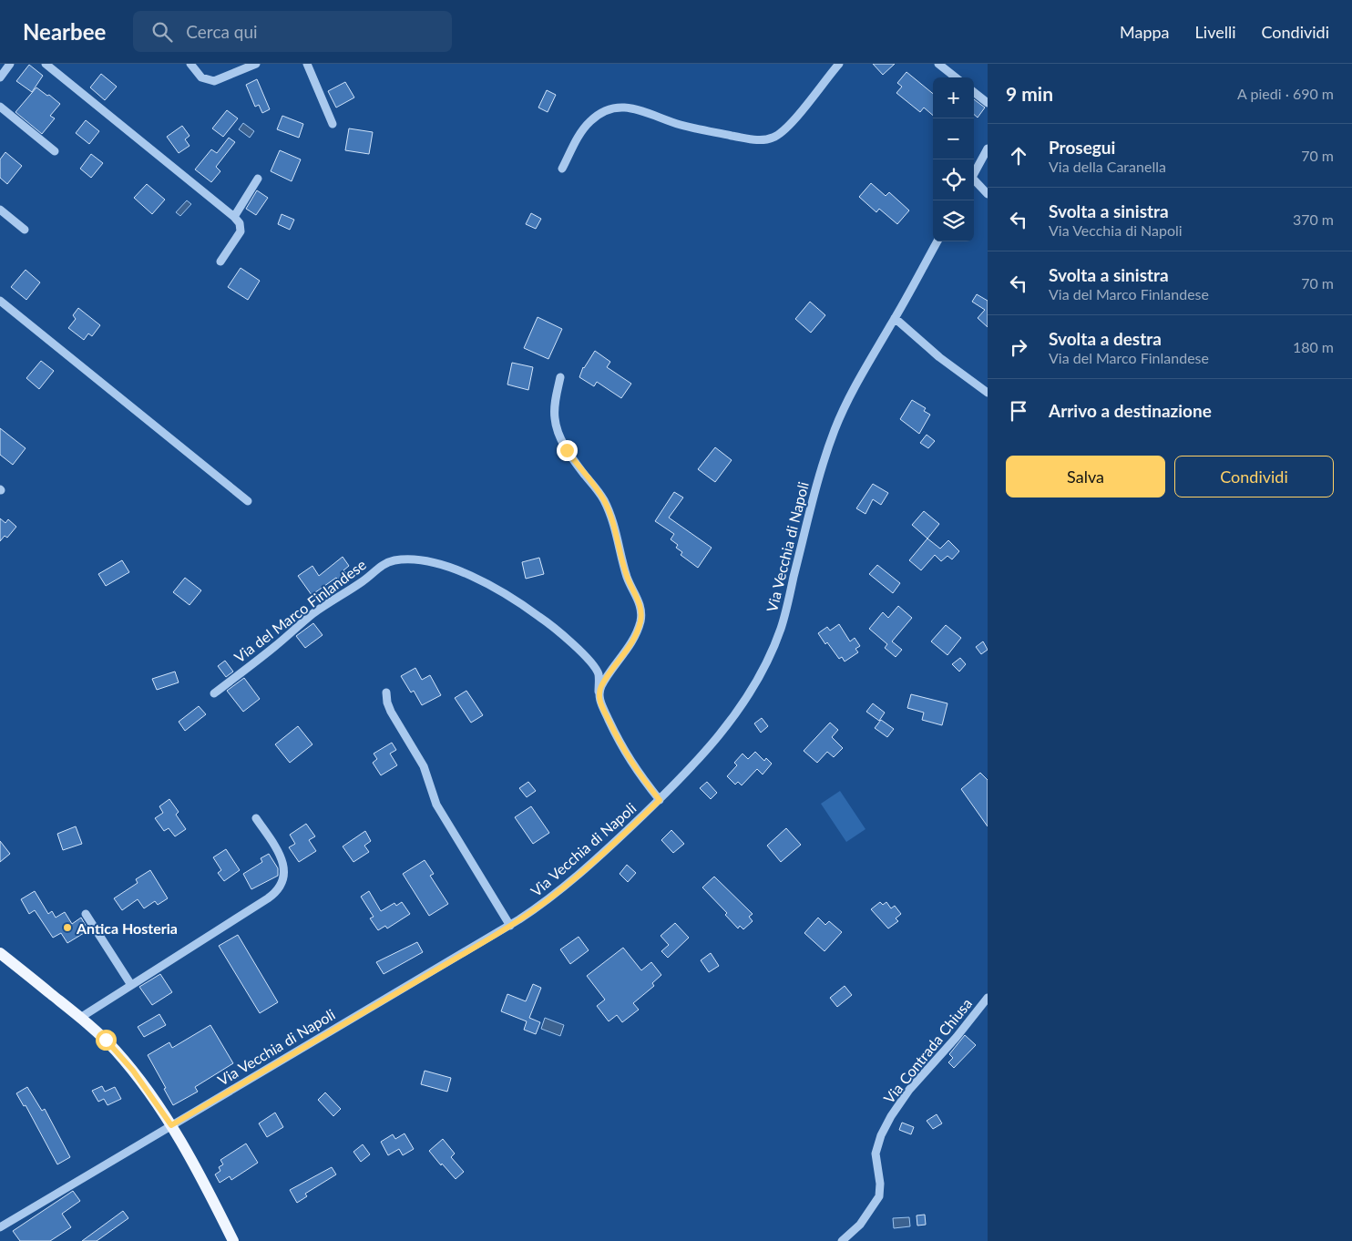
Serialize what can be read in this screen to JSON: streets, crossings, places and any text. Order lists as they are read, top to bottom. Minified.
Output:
{"streets":{"street":["Via Vecchia di Napoli","Via del Marco Finlandese","Via Contrada Chiusa"]},"crossings":[["Via Vecchia di Napoli","Via del Marco Finlandese"]],"places":["Antica Hosteria"],"page":{"header":"Nearbee","search":"Cerca qui","nav":["Mappa","Livelli","Condividi"],"heading":["9 min","A piedi · 690 m"],"map_buttons":["+","−"],"list":[["Prosegui","Via della Caranella","70 m"],["Svolta a sinistra","Via Vecchia di Napoli","370 m"],["Svolta a sinistra","Via del Marco Finlandese","70 m"],["Svolta a destra","Via del Marco Finlandese","180 m"],"Arrivo a destinazione"],"buttons":["Salva","Condividi"]}}
